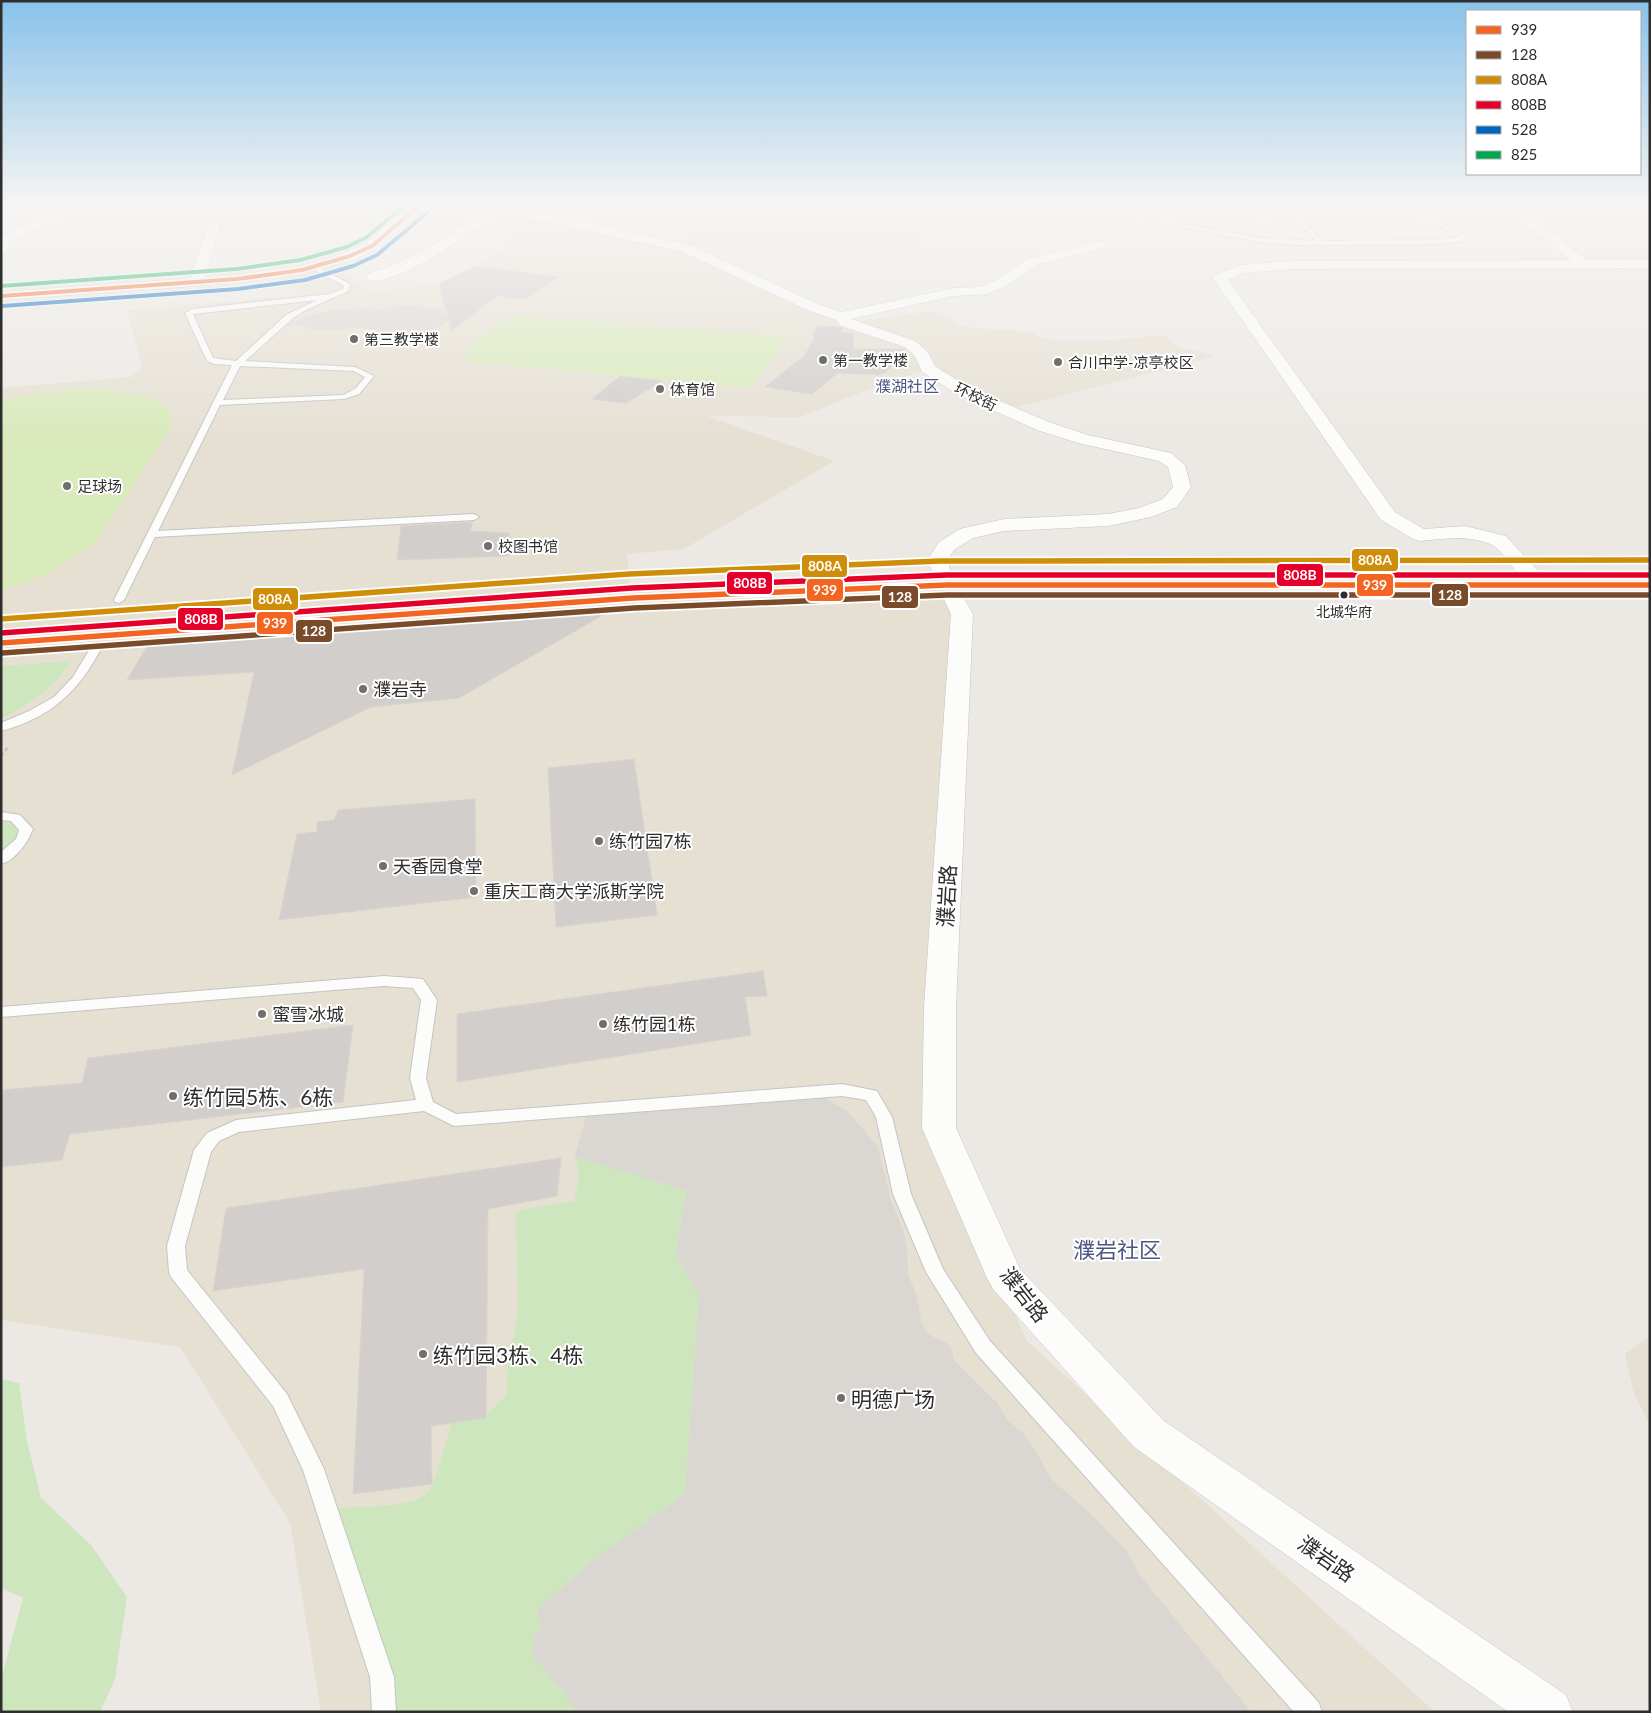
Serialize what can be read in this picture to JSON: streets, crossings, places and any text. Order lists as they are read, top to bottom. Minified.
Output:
{"streets":{"street":["环校街","濮岩路"]},"crossings":[["环校街","濮岩路"]],"districts":["濮湖社区","濮岩社区"],"places":["第三教学楼","第一教学楼","合川中学-凉亭校区","体育馆","足球场","校图书馆","北城华府","濮岩寺","练竹园7栋","天香园食堂","重庆工商大学派斯学院","蜜雪冰城","练竹园1栋","练竹园5栋、6栋","练竹园3栋、4栋","明德广场"],"lines":["transit line 939","transit line 528","transit line 825","transit line 808A","transit line 808B","transit line 128"],"legend":["939","128","808A","808B","528","825"]}
